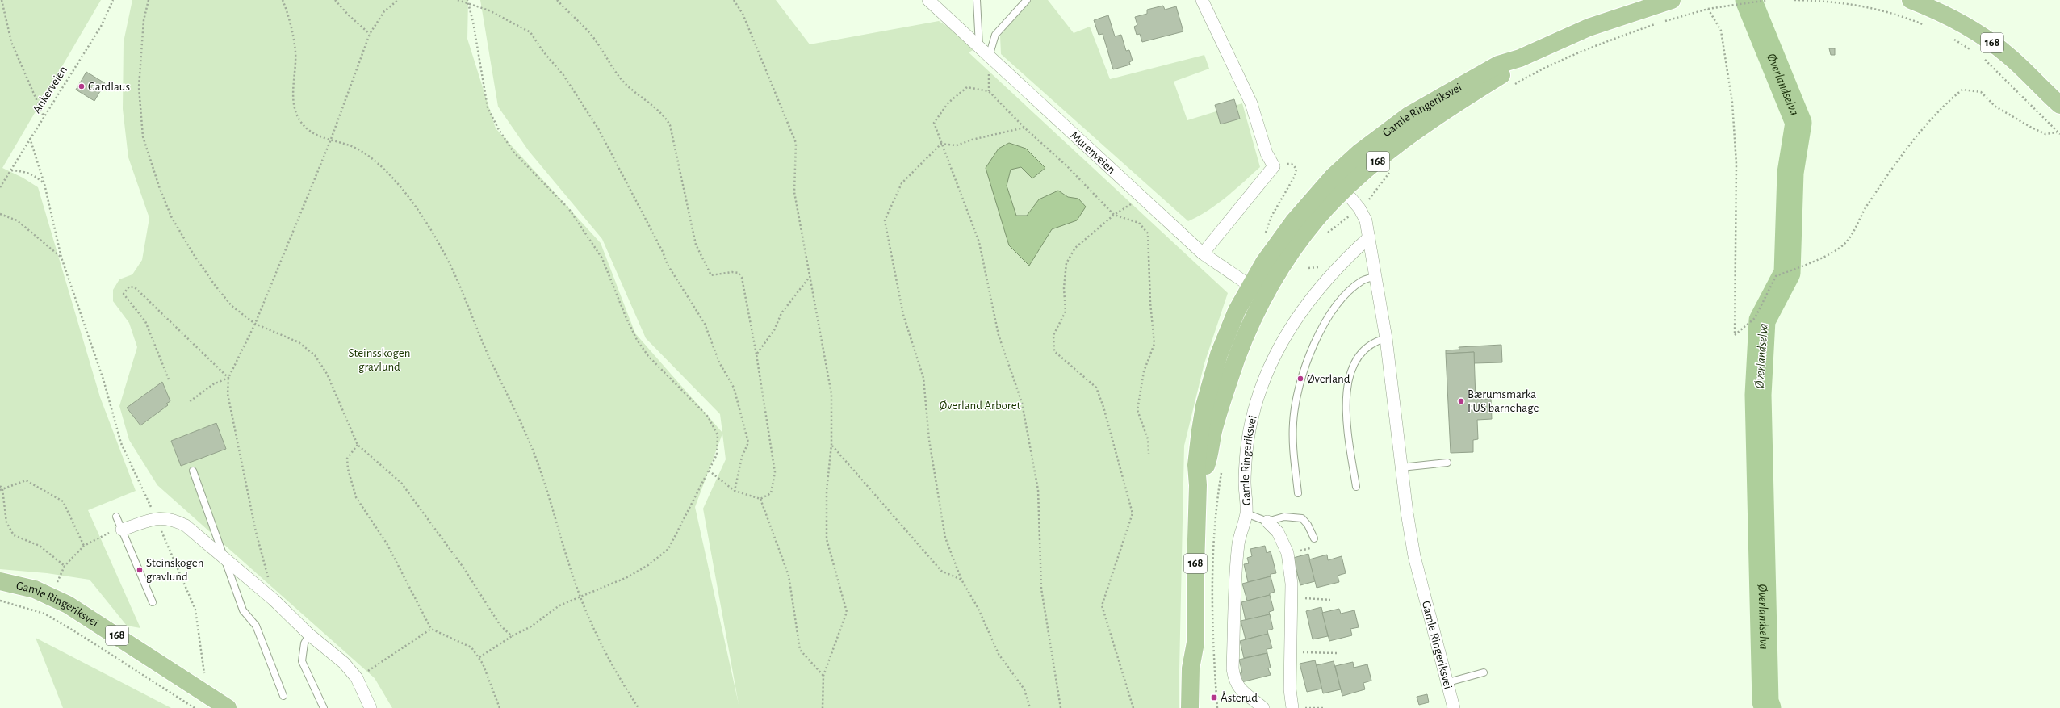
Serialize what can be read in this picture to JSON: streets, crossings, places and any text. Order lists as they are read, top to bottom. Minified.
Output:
{"streets":{"main road":["168","Gamle Ringeriksvei"],"street":["Murenveien"],"path":["Ankerveien"]},"crossings":[["Gamle Ringeriksvei","Murenveien"]],"water":["Øverlandselva"],"parks":["Steinsskogen gravlund","Øverland Arboret"],"places":{"other":["Gardlaus","Øverland","Bærumsmarka FUS barnehage","Steinskogen gravlund"],"transit":["Åsterud"]}}
